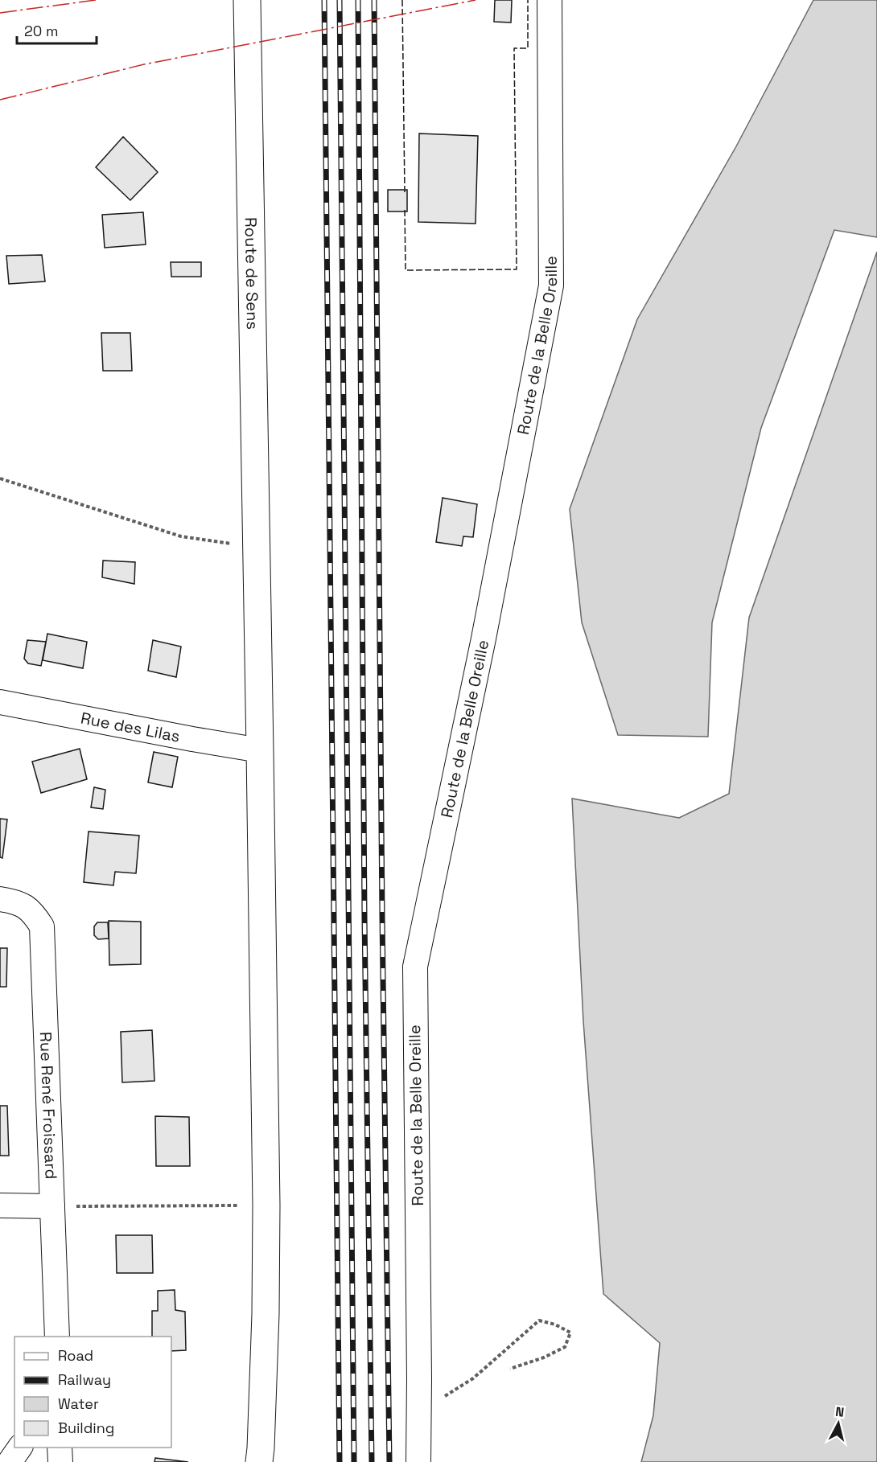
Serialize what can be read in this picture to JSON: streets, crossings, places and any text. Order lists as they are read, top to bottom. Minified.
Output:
{"streets":{"main road":["Route de Sens"],"street":["Route de la Belle Oreille","Rue des Lilas","Rue René Froissard"]},"crossings":[["Route de Sens","Rue des Lilas"]],"legend":["Road","Railway","Water","Building"],"scale_bar":"20 m","north":"top"}
